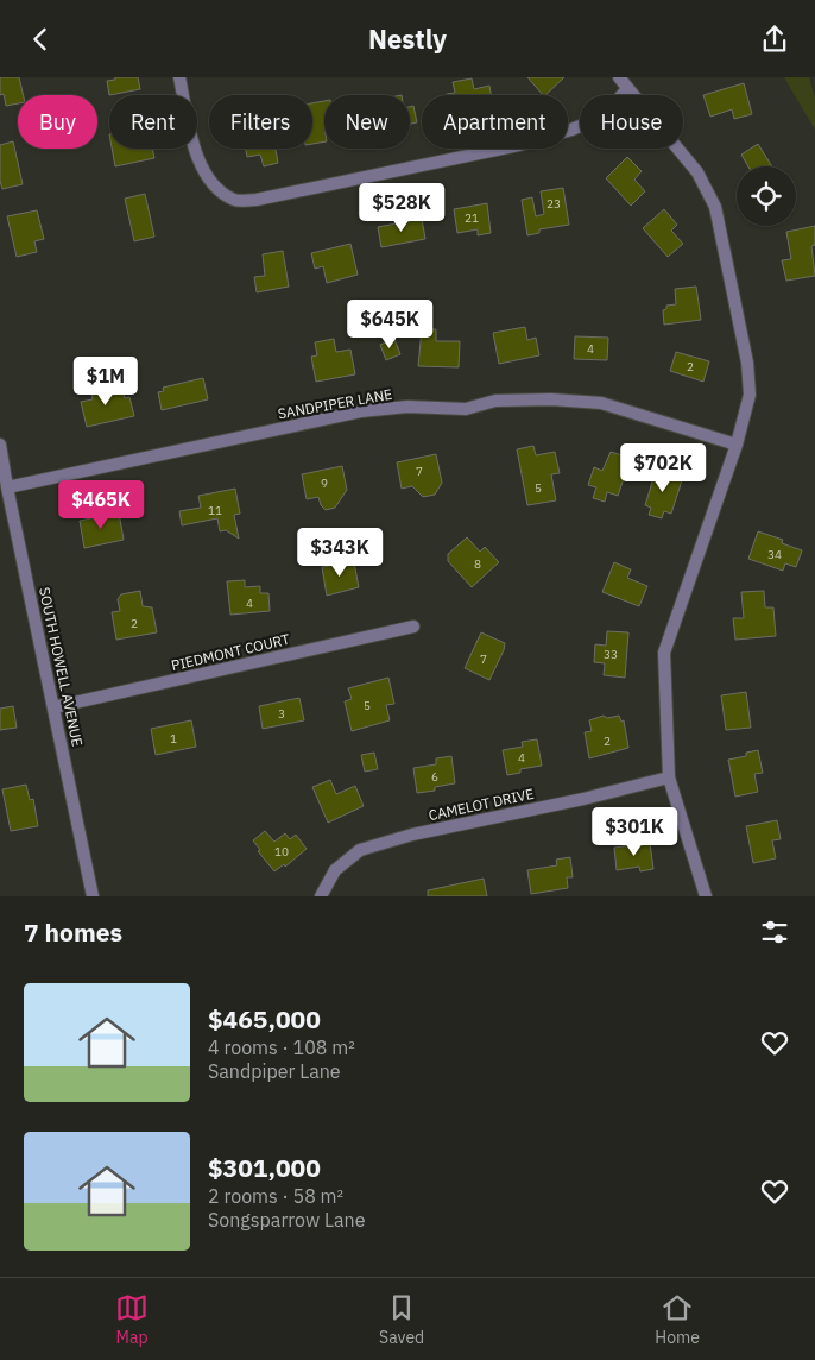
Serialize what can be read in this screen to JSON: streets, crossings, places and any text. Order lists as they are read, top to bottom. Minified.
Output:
{"streets":{"street":["SANDPIPER LANE","PIEDMONT COURT","SOUTH HOWELL AVENUE","CAMELOT DRIVE"]},"crossings":[["SANDPIPER LANE","SOUTH HOWELL AVENUE"],["PIEDMONT COURT","SOUTH HOWELL AVENUE"]],"house_numbers":["23","21","4","2","7","9","5","11","34","8","4","2","33","7","5","3","1","2","4","6","10"],"page":{"header":"Nestly","chip":["Buy","Rent","Filters","New","Apartment","House"],"price":["$528K","$645K","$1M","$702K","$465K","$343K","$301K"],"heading":"7 homes","list":[{"name":"$465,000","note":"4 rooms · 108 m² · Sandpiper Lane"},{"name":"$301,000","note":"2 rooms · 58 m² · Songsparrow Lane"}],"tabs":["Map","Saved","Home"]}}
